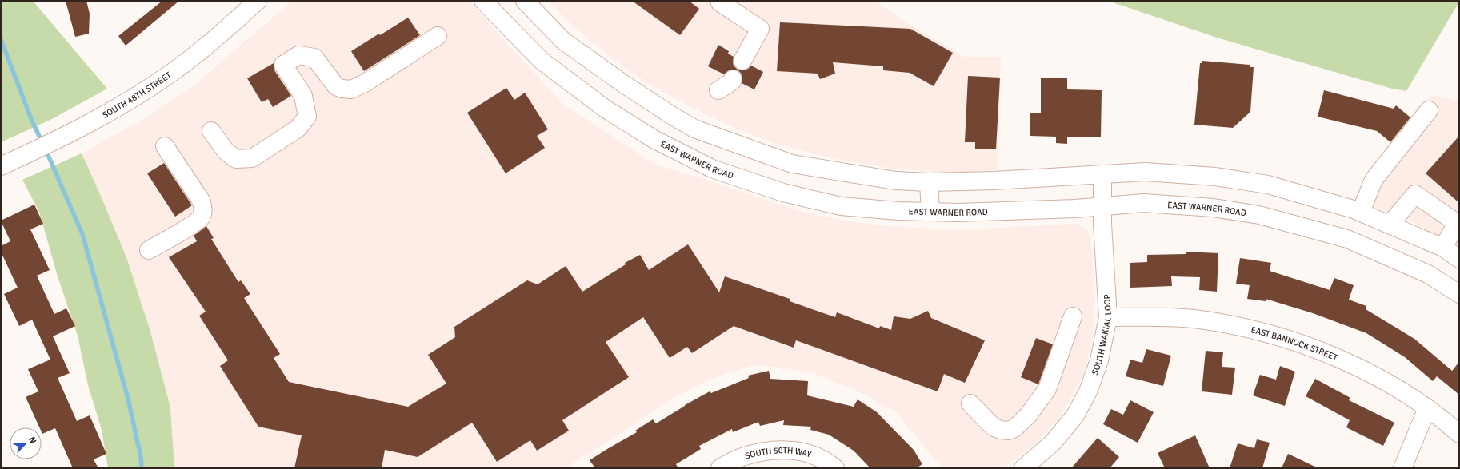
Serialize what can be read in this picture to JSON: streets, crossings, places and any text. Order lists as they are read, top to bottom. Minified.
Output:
{"streets":{"main road":["SOUTH 48TH STREET","EAST WARNER ROAD","SOUTH WAKIAL LOOP","EAST BANNOCK STREET","SOUTH 50TH WAY"]},"crossings":[["EAST WARNER ROAD","SOUTH WAKIAL LOOP"],["SOUTH WAKIAL LOOP","EAST BANNOCK STREET"]],"north":"top right"}
